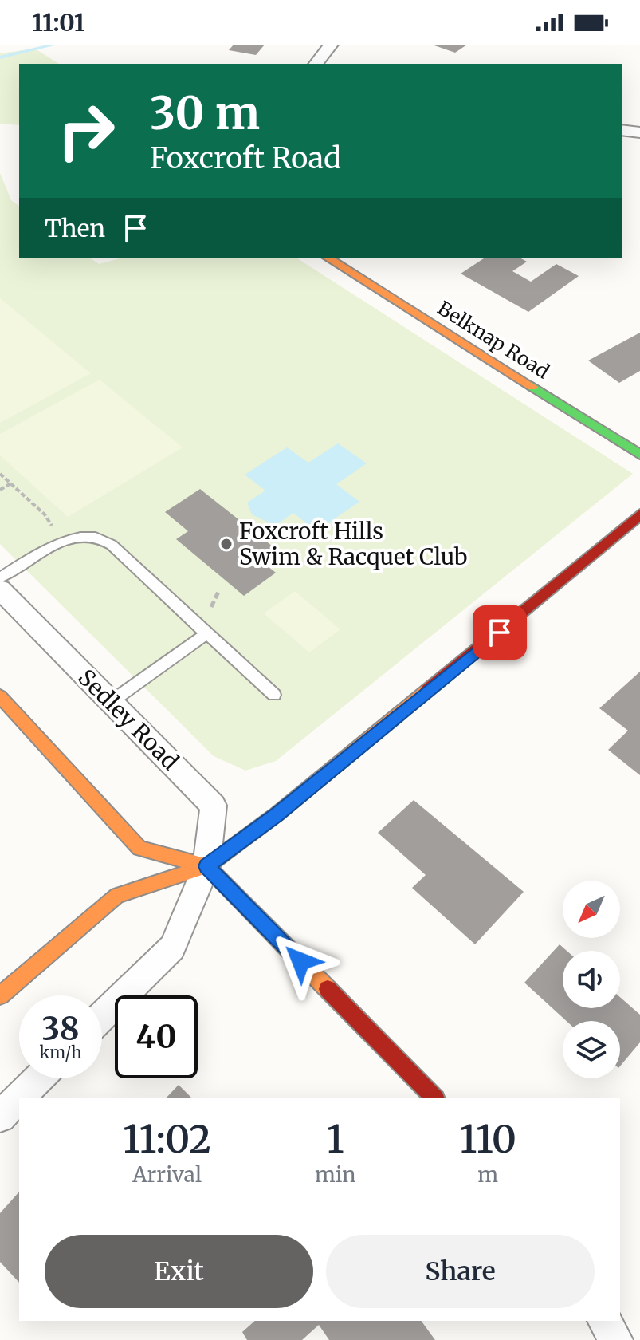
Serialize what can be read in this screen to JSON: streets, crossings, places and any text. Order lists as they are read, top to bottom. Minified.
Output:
{"streets":{"street":["Belknap Road","Sedley Road"]},"places":["Foxcroft Hills Swim & Racquet Club"],"north":"bottom left","page":{"status":"11:01","turn":["30 m","Foxcroft Road"],"then":"Then","speed":"38 km/h","limit":"40","eta":["11:02","Arrival","1","min","110","m"],"buttons":["Exit","Share"]}}
